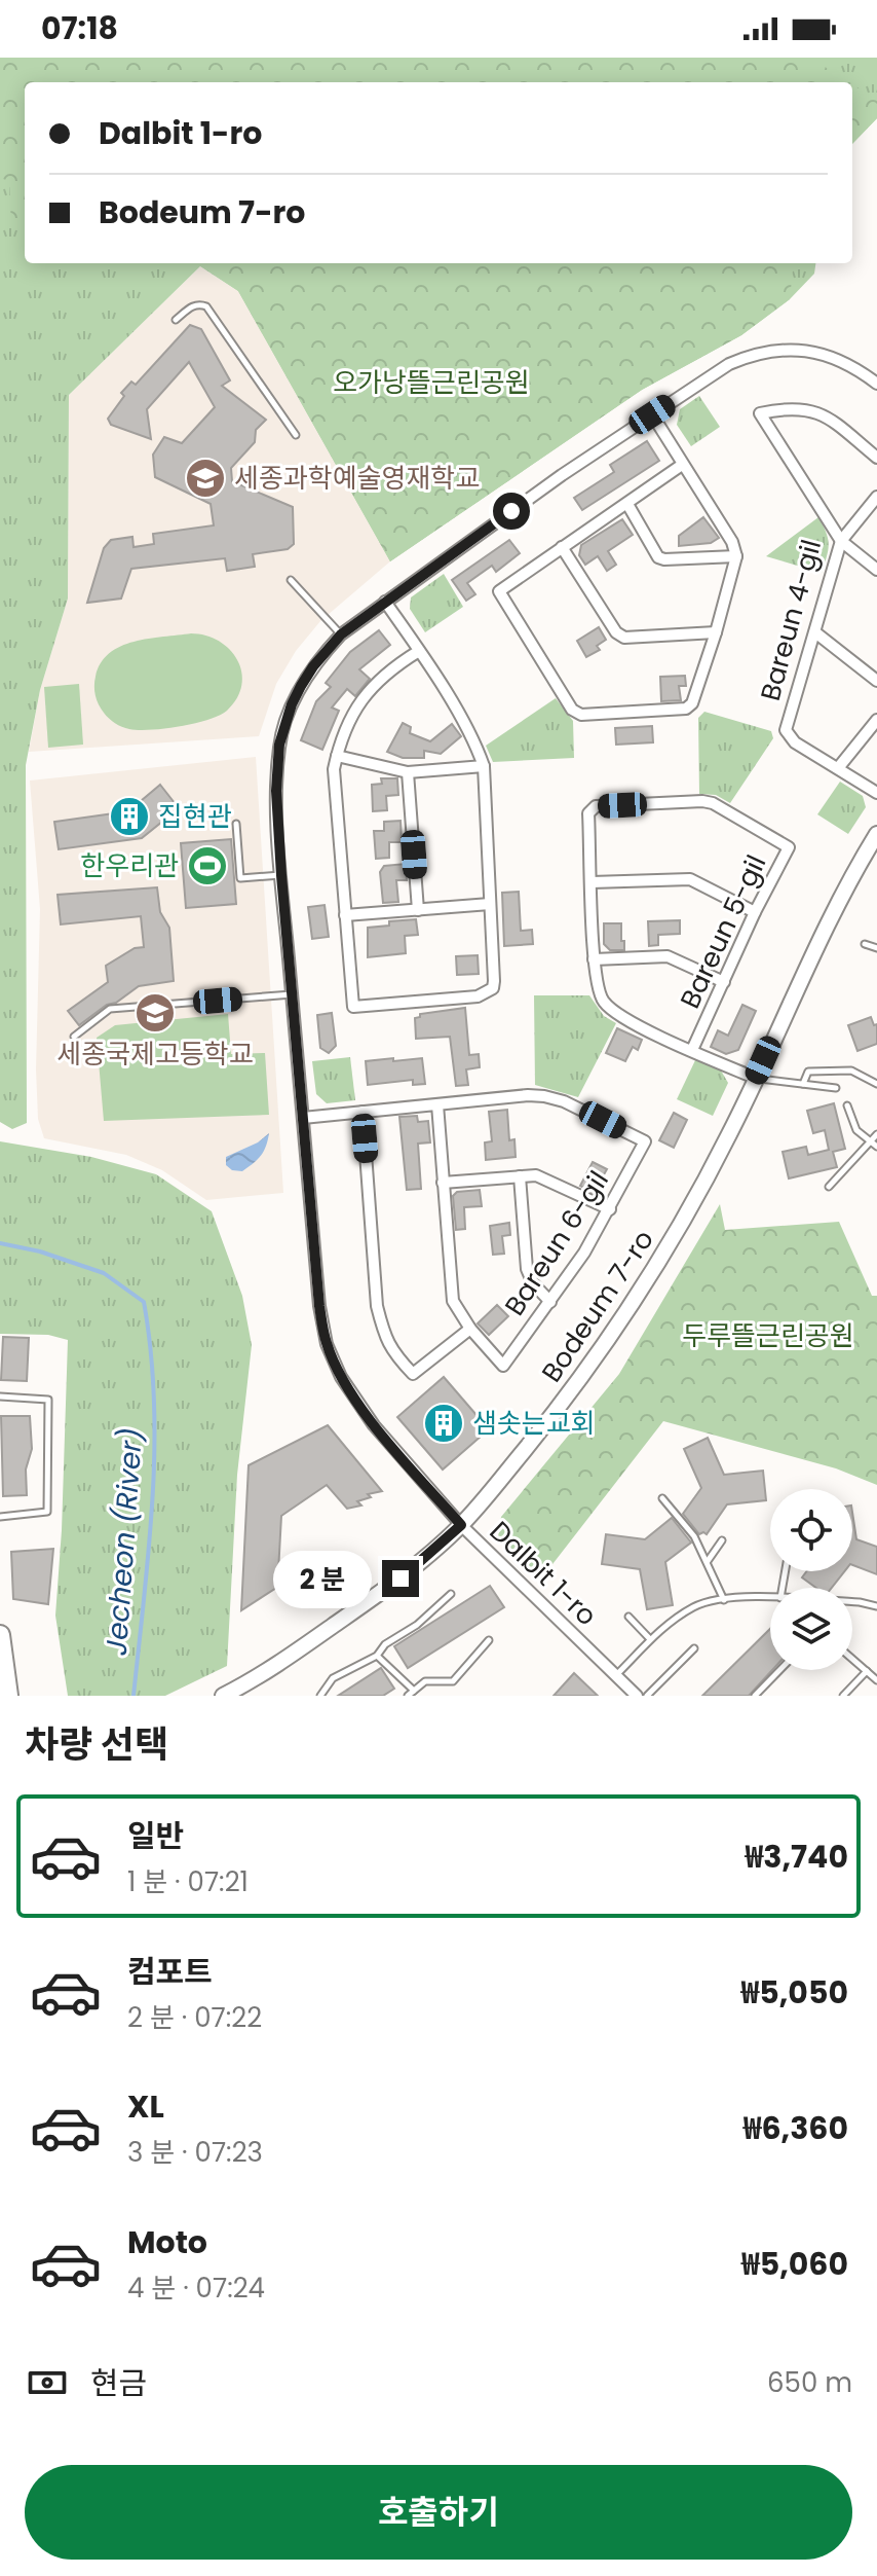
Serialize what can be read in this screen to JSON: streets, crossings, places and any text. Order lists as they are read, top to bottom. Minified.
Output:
{"streets":{"street":["Bareun 4-gil","Bareun 5-gil","Bareun 6-gil","Bodeum 7-ro","Dalbit 1-ro"]},"crossings":[["Bareun 5-gil","Bodeum 7-ro"],["Bareun 6-gil","Dalbit 1-ro"],["Bodeum 7-ro","Dalbit 1-ro"]],"water":["Jecheon (River)"],"parks":["오가낭뜰근린공원","두루뜰근린공원"],"places":{"school or university":["세종과학예술영재학교","세종국제고등학교"],"building":["집현관","샘솟는교회"],"sports":["한우리관"]},"page":{"status":"07:18","banner":["Dalbit 1-ro","Bodeum 7-ro"],"bubble":"2 분","heading":"차량 선택","list":[{"name":"일반","note":"1 분 · 07:21","value":"₩3,740"},{"name":"컴포트","note":"2 분 · 07:22","value":"₩5,050"},{"name":"XL","note":"3 분 · 07:23","value":"₩6,360"},{"name":"Moto","note":"4 분 · 07:24","value":"₩5,060"}],"pay":["현금","650 m"],"buttons":"호출하기"}}
